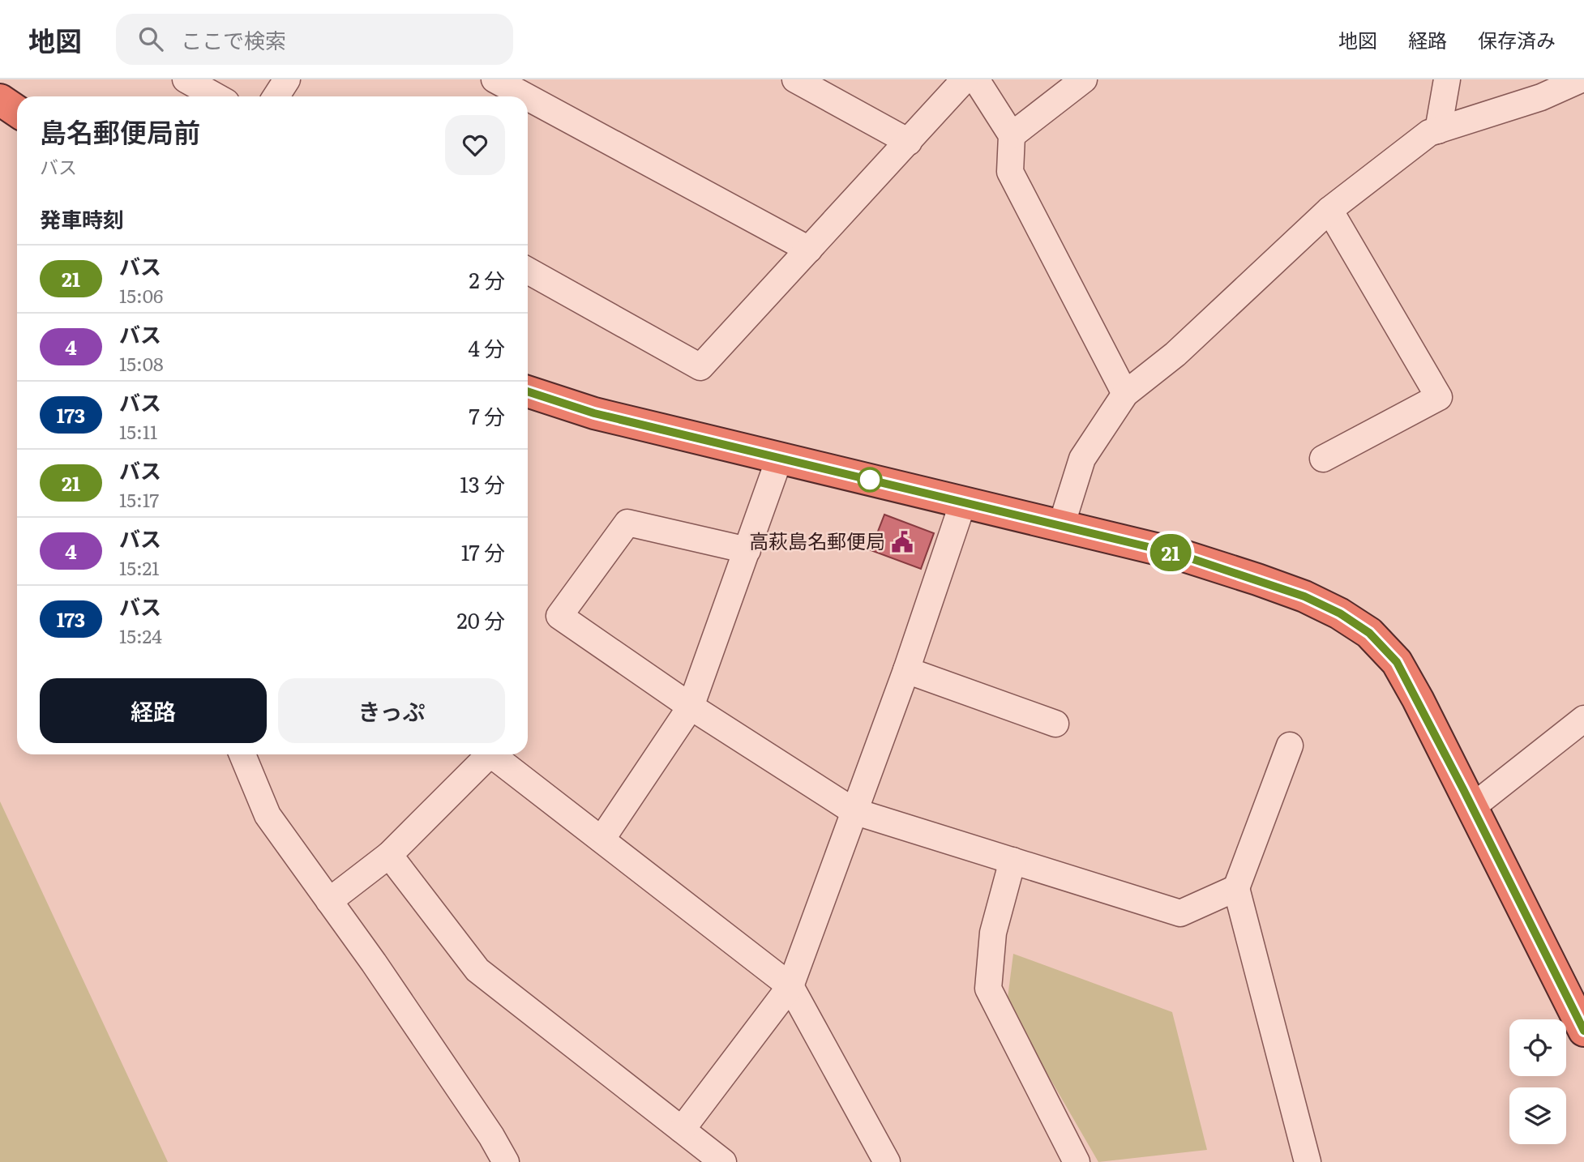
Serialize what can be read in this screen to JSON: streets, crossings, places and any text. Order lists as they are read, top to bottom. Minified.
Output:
{"places":{"public building":["高萩島名郵便局"]},"lines":["bus line 21"],"page":{"header":"地図","search":"ここで検索","nav":["地図","経路","保存済み"],"on_map":"21","heading":[["島名郵便局前","バス"],"発車時刻"],"list":[{"mark":"21","name":"バス","note":"15:06","value":"2 分"},{"mark":"4","name":"バス","note":"15:08","value":"4 分"},{"mark":"173","name":"バス","note":"15:11","value":"7 分"},{"mark":"21","name":"バス","note":"15:17","value":"13 分"},{"mark":"4","name":"バス","note":"15:21","value":"17 分"},{"mark":"173","name":"バス","note":"15:24","value":"20 分"}],"buttons":["経路","きっぷ"]}}
